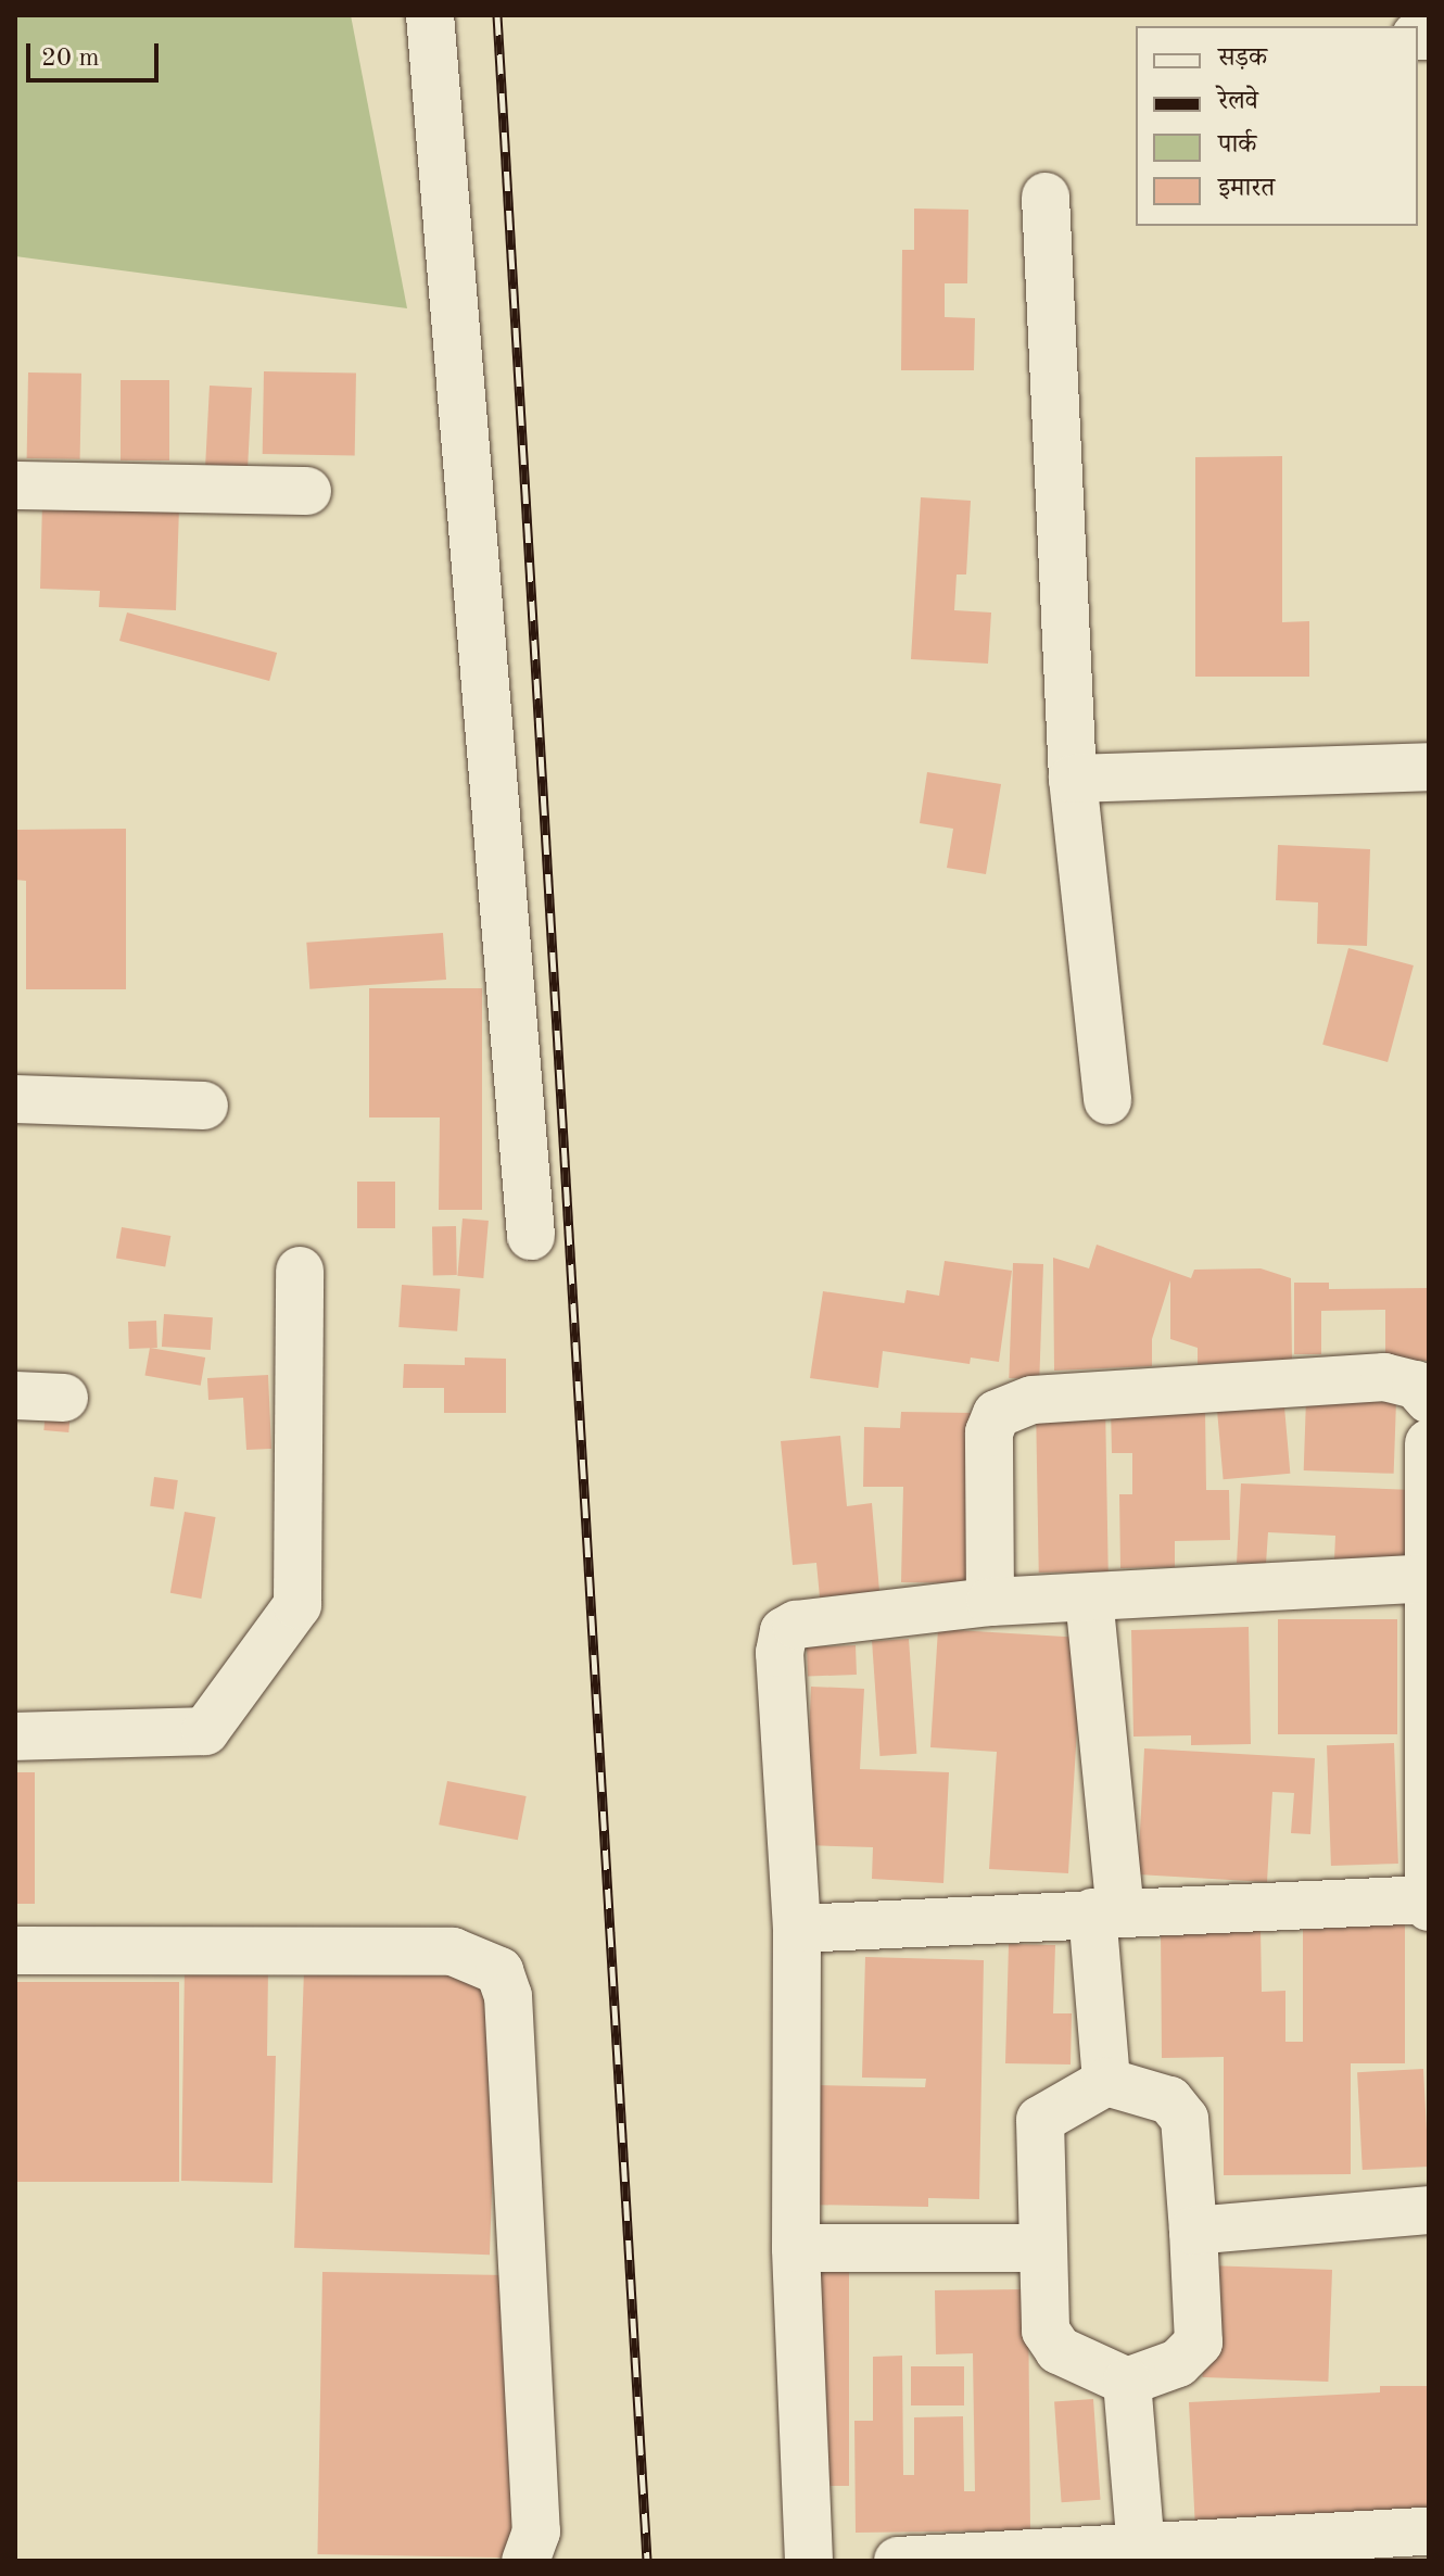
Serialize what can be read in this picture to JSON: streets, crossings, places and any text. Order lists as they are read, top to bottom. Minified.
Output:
{"legend":["सड़क","रेलवे","पार्क","इमारत"],"scale_bar":"20 m"}
